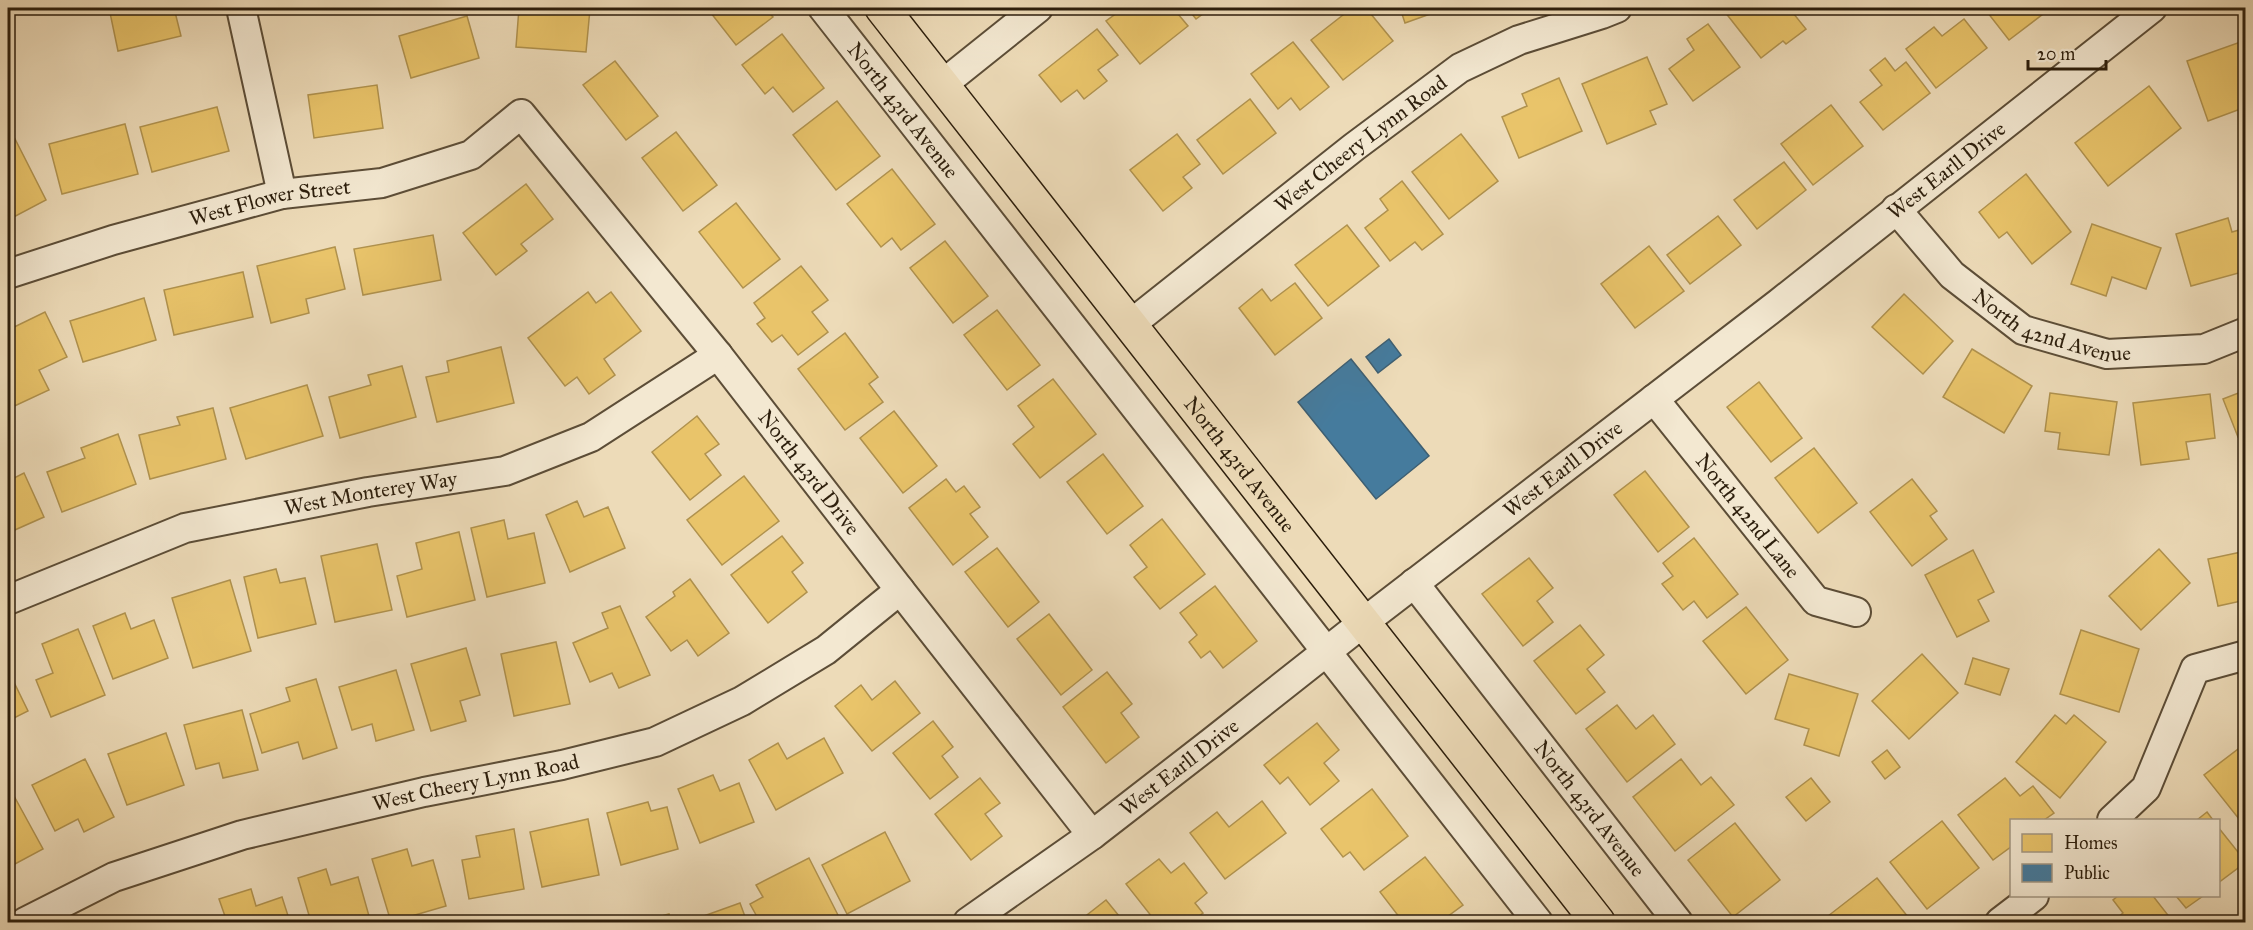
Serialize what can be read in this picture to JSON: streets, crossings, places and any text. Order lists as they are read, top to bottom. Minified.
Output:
{"streets":{"main road":["North 43rd Avenue"],"street":["West Cheery Lynn Road","West Earll Drive","West Flower Street","North 42nd Avenue","North 43rd Drive","West Monterey Way","North 42nd Lane"]},"crossings":[["North 43rd Avenue","West Cheery Lynn Road"],["North 43rd Avenue","West Earll Drive"],["West Cheery Lynn Road","North 43rd Drive"],["West Earll Drive","North 42nd Avenue"],["West Earll Drive","North 43rd Drive"],["West Earll Drive","North 42nd Lane"],["West Flower Street","North 43rd Drive"],["North 43rd Drive","West Monterey Way"]],"legend":["Homes","Public"],"scale_bar":"20 m"}
